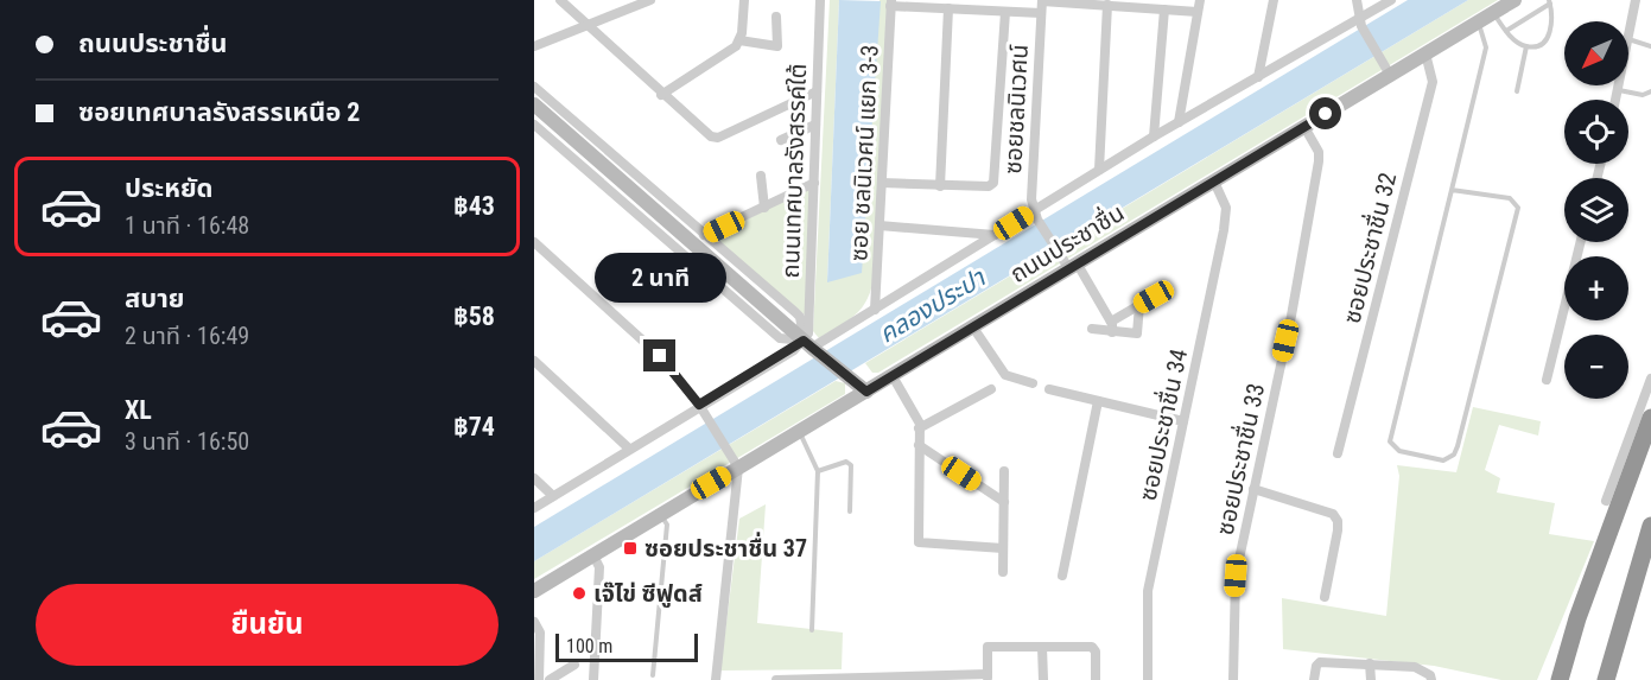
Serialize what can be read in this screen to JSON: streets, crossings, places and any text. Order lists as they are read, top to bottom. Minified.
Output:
{"streets":{"main road":["ถนนประชาชื่น"],"street":["ซอยชลนิเวศน์","ซอย ชลนิเวศน์ แยก 3-3","ถนนเทศบาลรังสรรค์ใต้","ซอยประชาชื่น 32","ซอยประชาชื่น 34","ซอยประชาชื่น 33"]},"crossings":[["ถนนประชาชื่น","ซอยประชาชื่น 32"],["ถนนประชาชื่น","ซอยประชาชื่น 34"],["ถนนประชาชื่น","ซอยประชาชื่น 33"]],"water":["คลองประปา"],"places":{"transit":["ซอยประชาชื่น 37"],"other":["เจ๊ไข่ ซีฟูดส์"]},"scale_bar":"100 m","north":"bottom left","page":{"banner":["ถนนประชาชื่น","ซอยเทศบาลรังสรรเหนือ 2"],"map_buttons":["+","−"],"list":[{"name":"ประหยัด","note":"1 นาที · 16:48","value":"฿43"},{"name":"สบาย","note":"2 นาที · 16:49","value":"฿58"},{"name":"XL","note":"3 นาที · 16:50","value":"฿74"}],"bubble":"2 นาที","buttons":"ยืนยัน","scale":"100 m"}}
